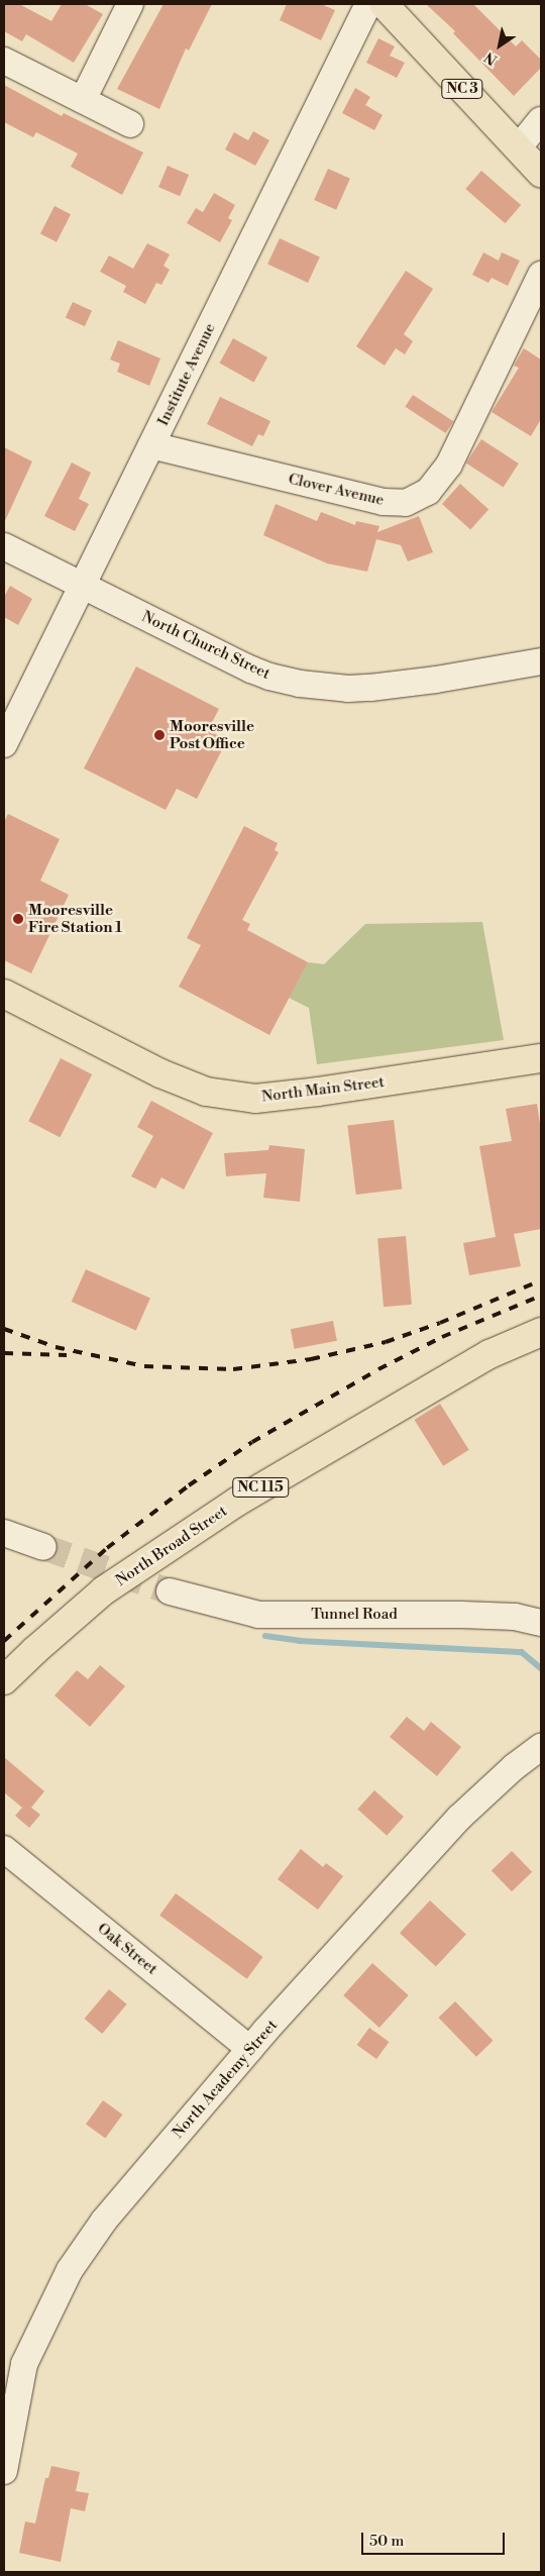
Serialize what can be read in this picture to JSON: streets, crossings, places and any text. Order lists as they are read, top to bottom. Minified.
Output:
{"streets":{"main road":["NC 3","North Main Street","NC 115","North Broad Street"],"street":["Institute Avenue","Clover Avenue","North Church Street","Tunnel Road","Oak Street","North Academy Street"]},"crossings":[["Institute Avenue","Clover Avenue"],["Institute Avenue","North Church Street"],["Oak Street","North Academy Street"]],"places":["Mooresville Post Office","Mooresville Fire Station 1"],"scale_bar":"50 m","north":"bottom left"}
